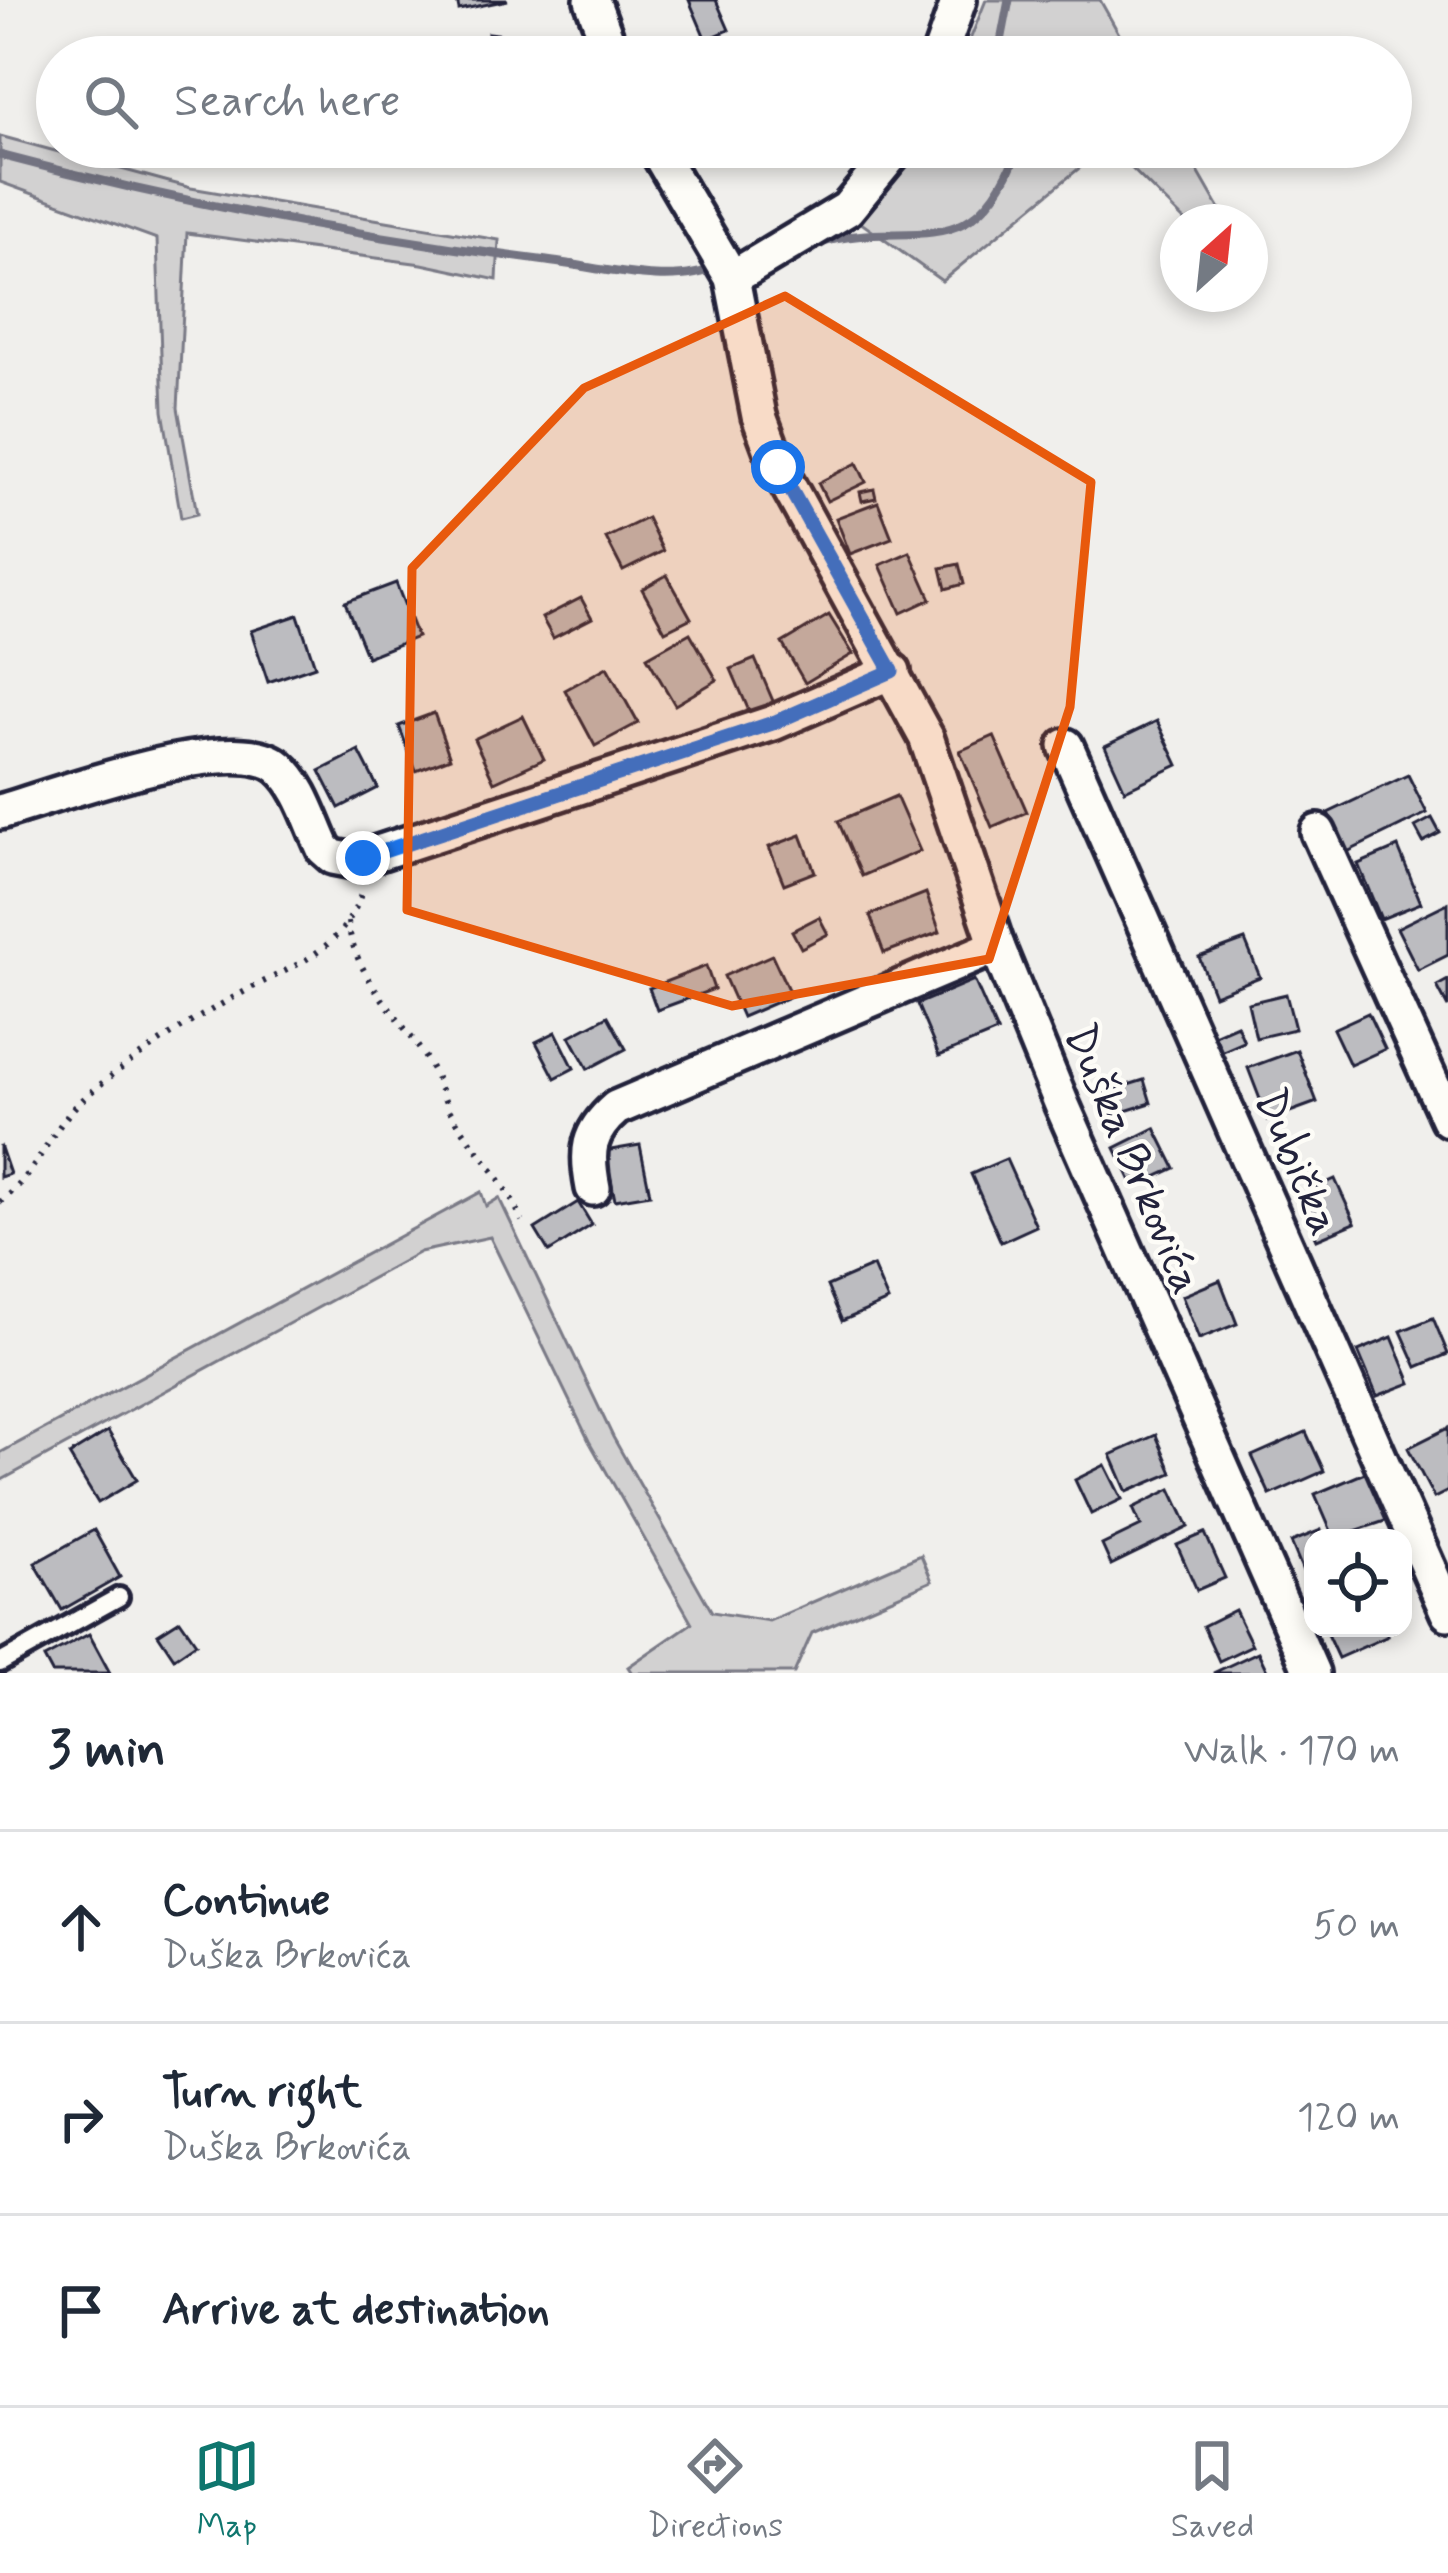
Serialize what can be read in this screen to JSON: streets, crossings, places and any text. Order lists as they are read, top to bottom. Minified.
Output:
{"streets":{"street":["Duška Brkovića","Dubička"]},"north":"top right","page":{"search":"Search here","heading":["3 min","Walk · 170 m"],"list":[["Continue","Duška Brkovića","50 m"],["Turn right","Duška Brkovića","120 m"],"Arrive at destination"],"nav":["Map","Directions","Saved"]}}
